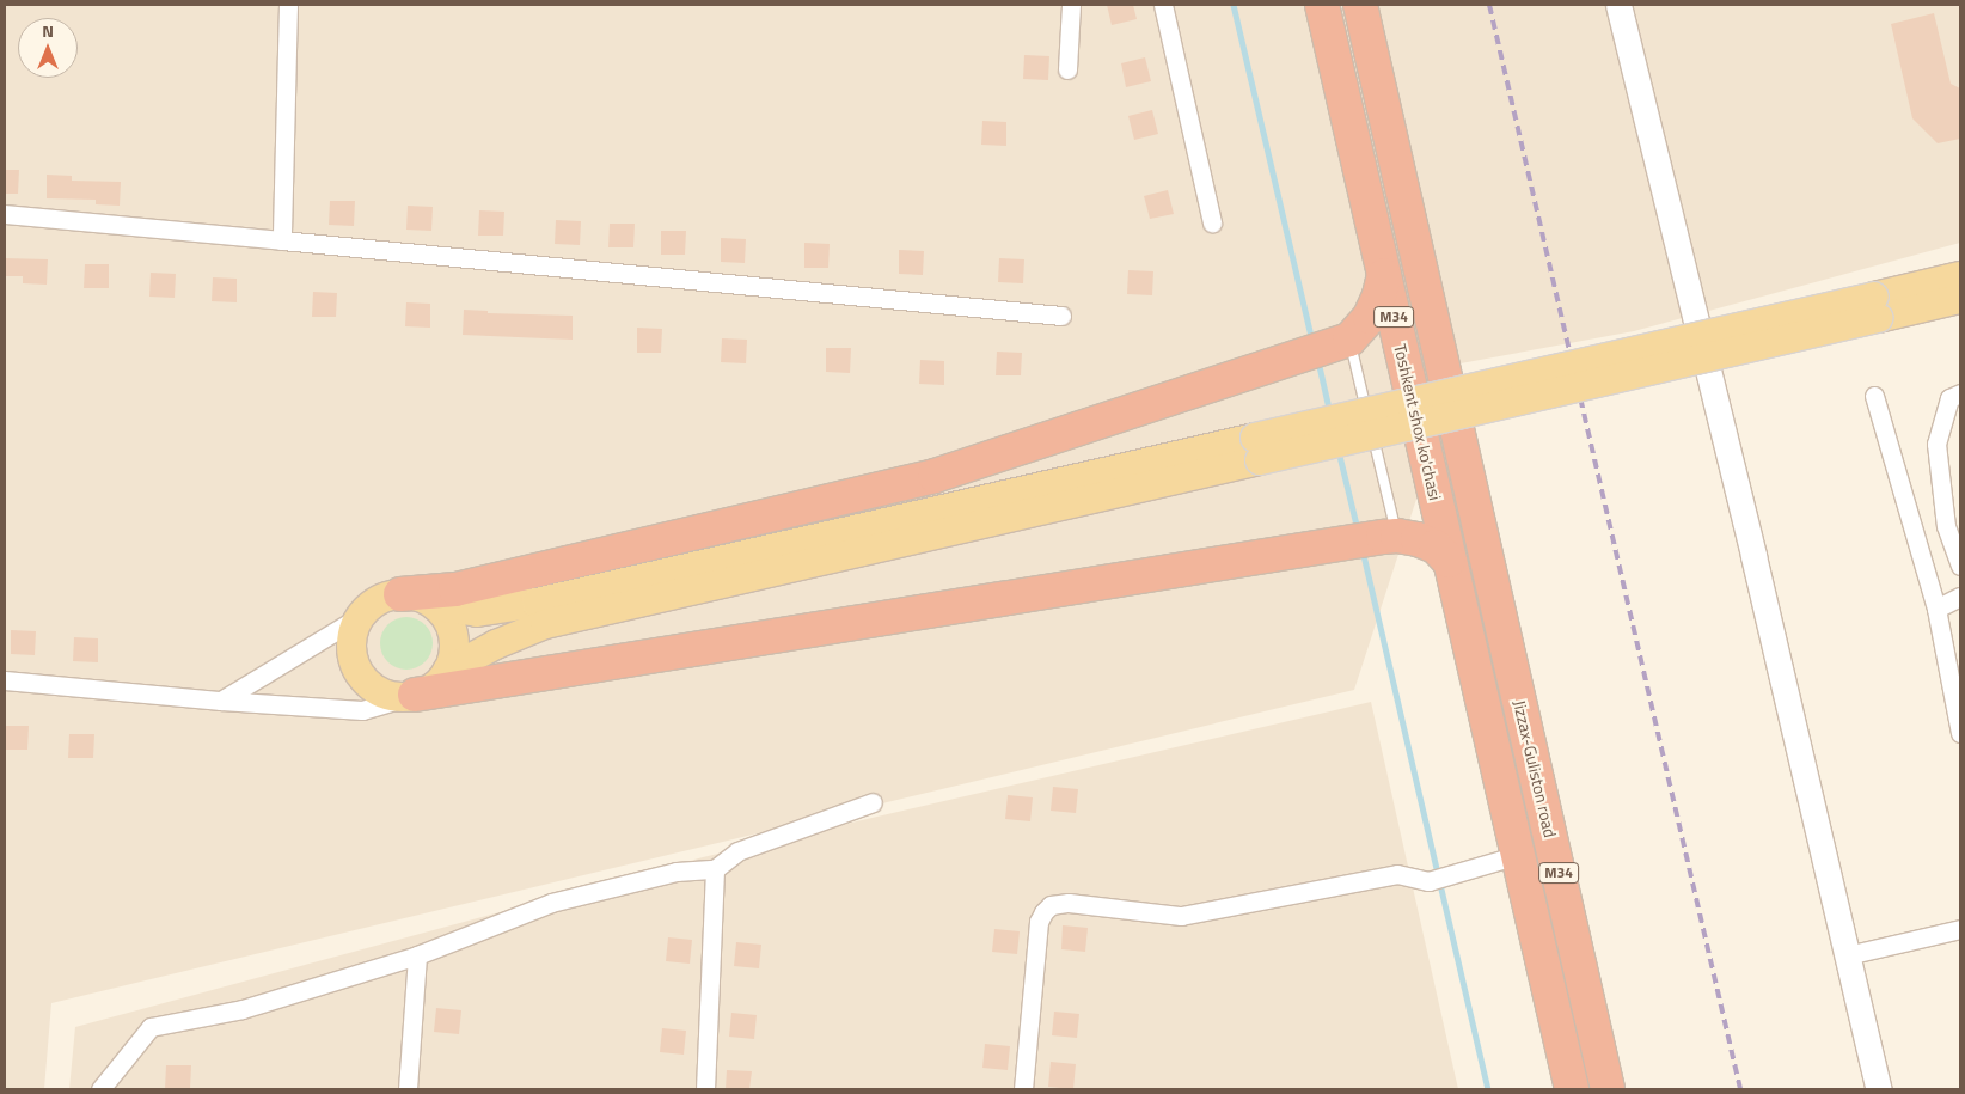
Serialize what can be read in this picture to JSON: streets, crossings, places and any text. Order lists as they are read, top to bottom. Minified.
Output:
{"streets":{"highway":["M34","Toshkent shox ko'chasi","Jizzax-Guliston road"]},"crossings":[["M34","Toshkent shox ko'chasi"]],"north":"top"}
